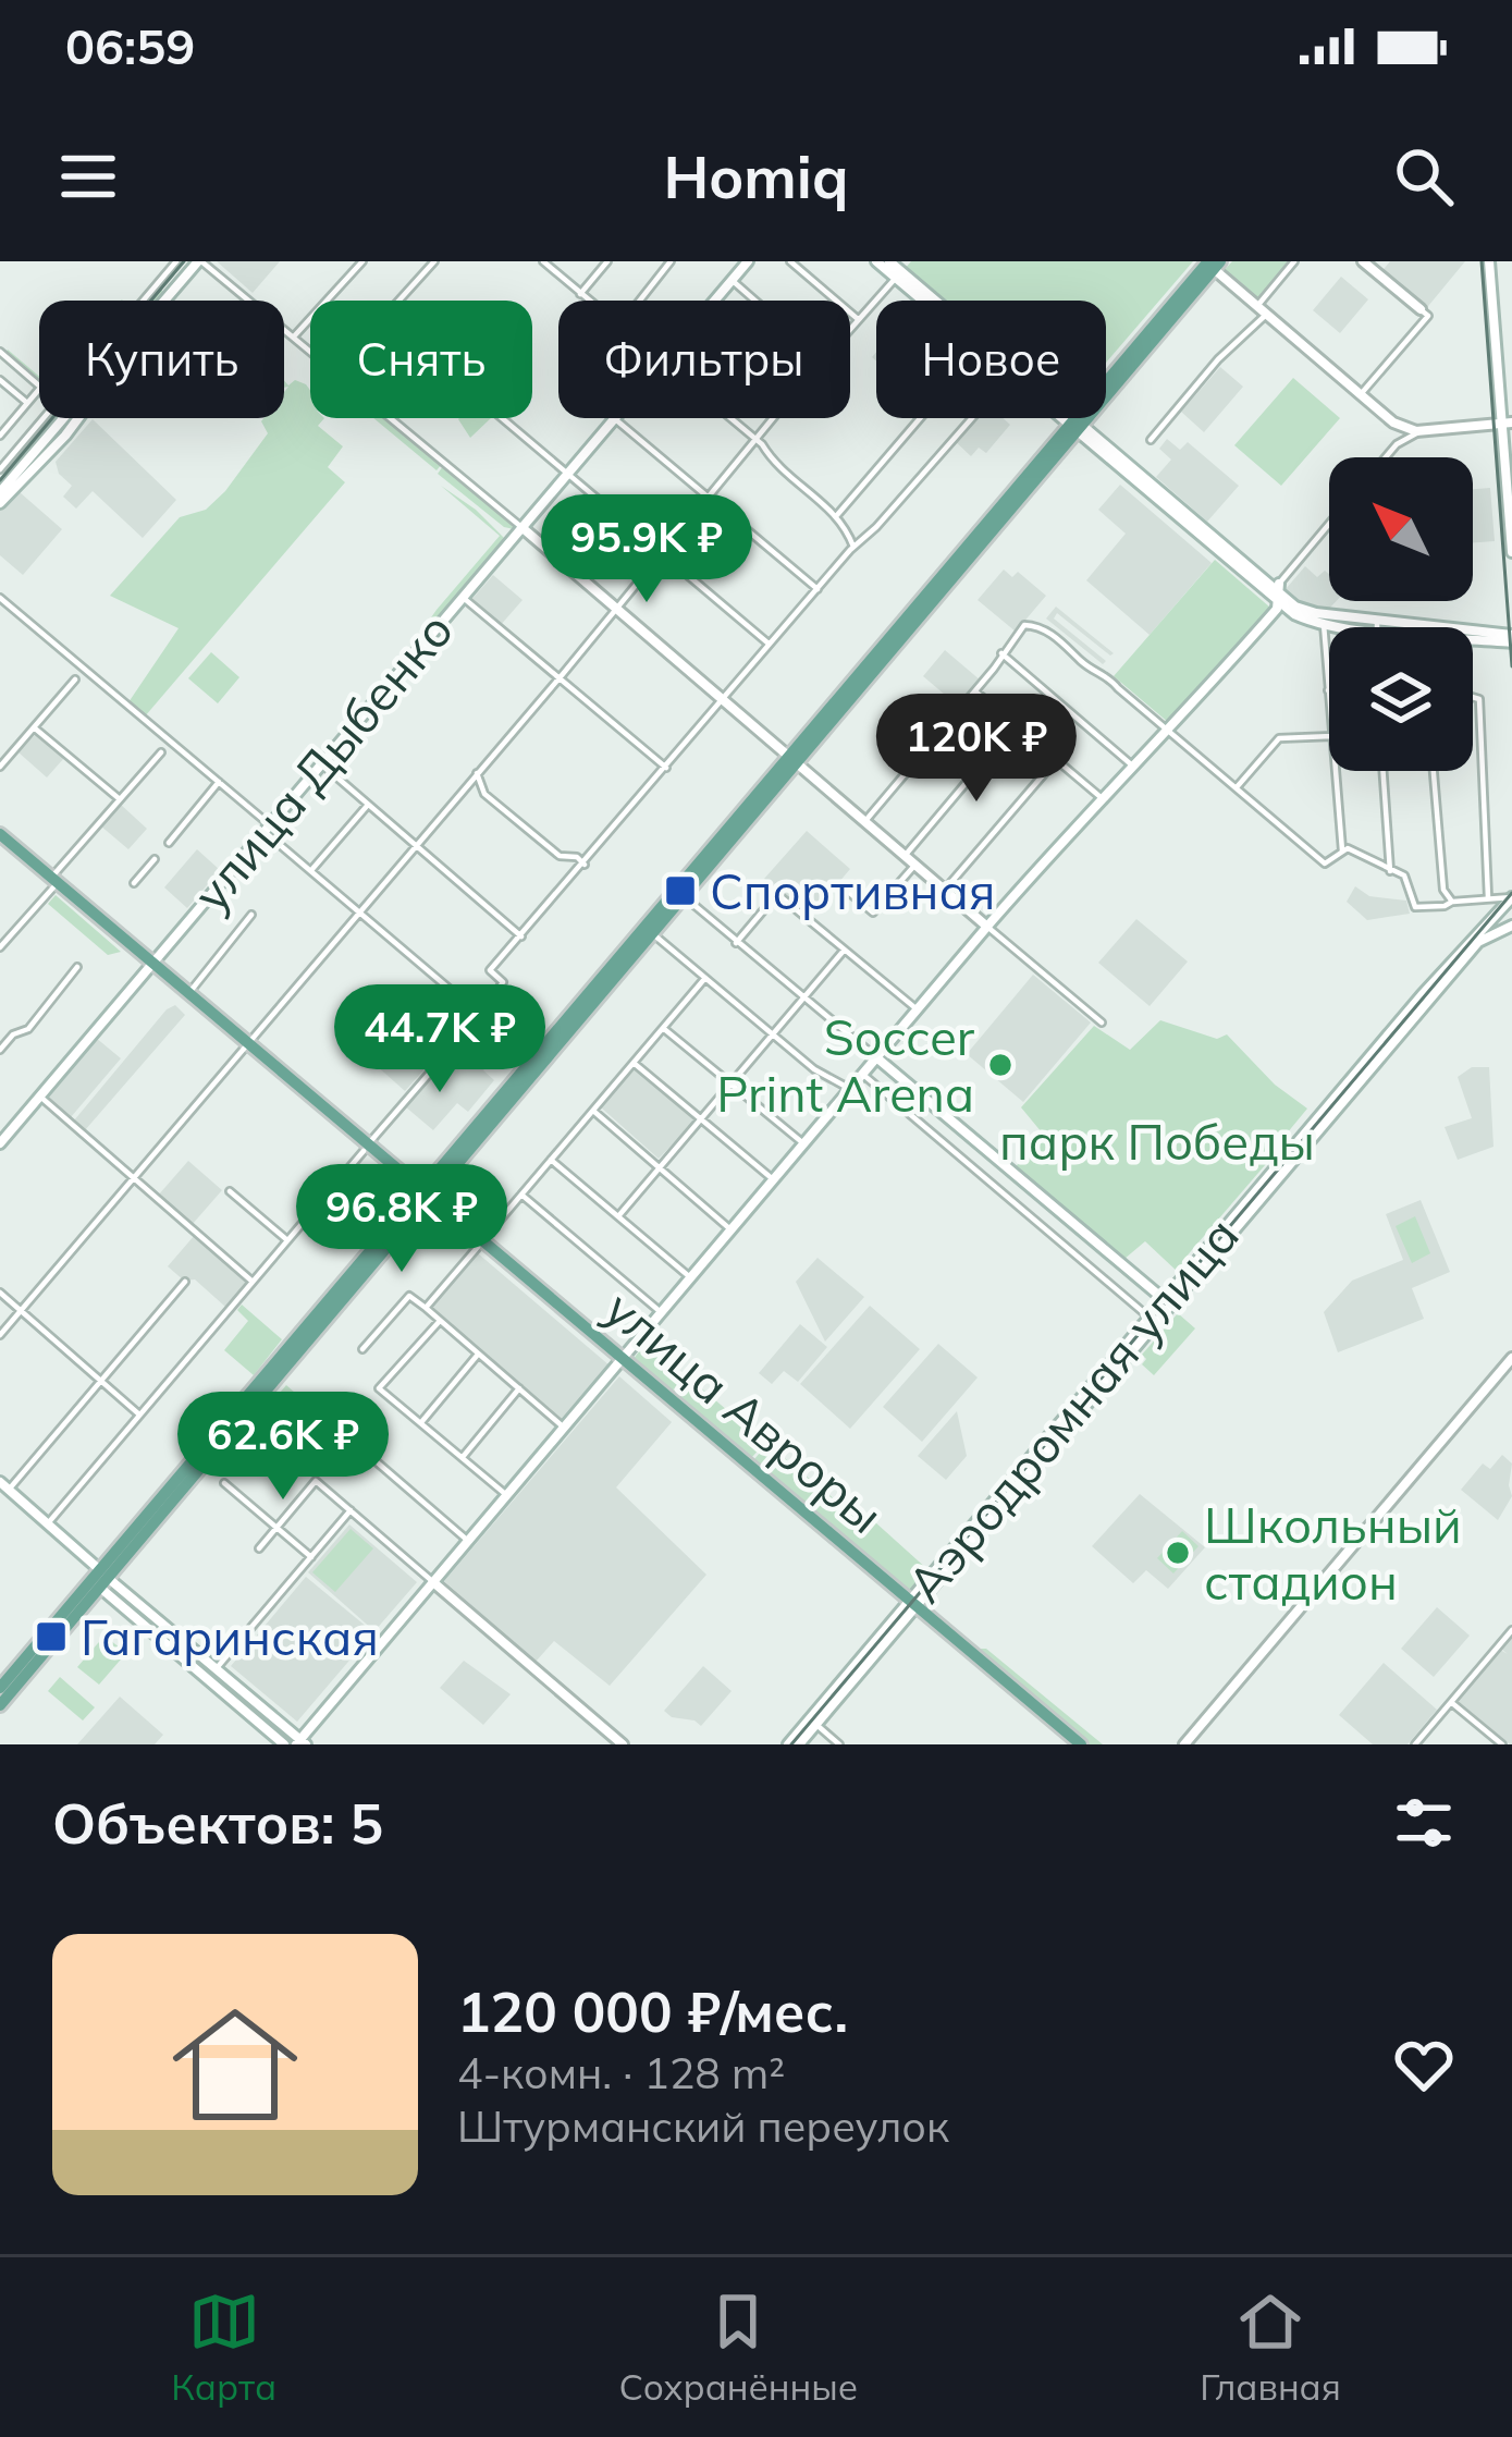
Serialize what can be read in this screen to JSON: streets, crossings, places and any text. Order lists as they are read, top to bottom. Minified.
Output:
{"streets":{"main road":["улица Дыбенко","Аэродромная улица","улица Авроры"]},"crossings":[["улица Дыбенко","улица Авроры"],["Аэродромная улица","улица Авроры"]],"parks":["парк Победы"],"places":{"transit":["Спортивная","Гагаринская"],"other":["Soccer Print Arena","Школьный стадион"]},"north":"top left","page":{"status":"06:59","header":"Homiq","chip":["Купить","Снять","Фильтры","Новое"],"price":["95.9K ₽","120K ₽","44.7K ₽","96.8K ₽","62.6K ₽"],"heading":"Объектов: 5","list":[{"name":"120 000 ₽/мес.","note":"4-комн. · 128 m² · Штурманский переулок"}],"tabs":["Карта","Сохранённые","Главная"]}}
